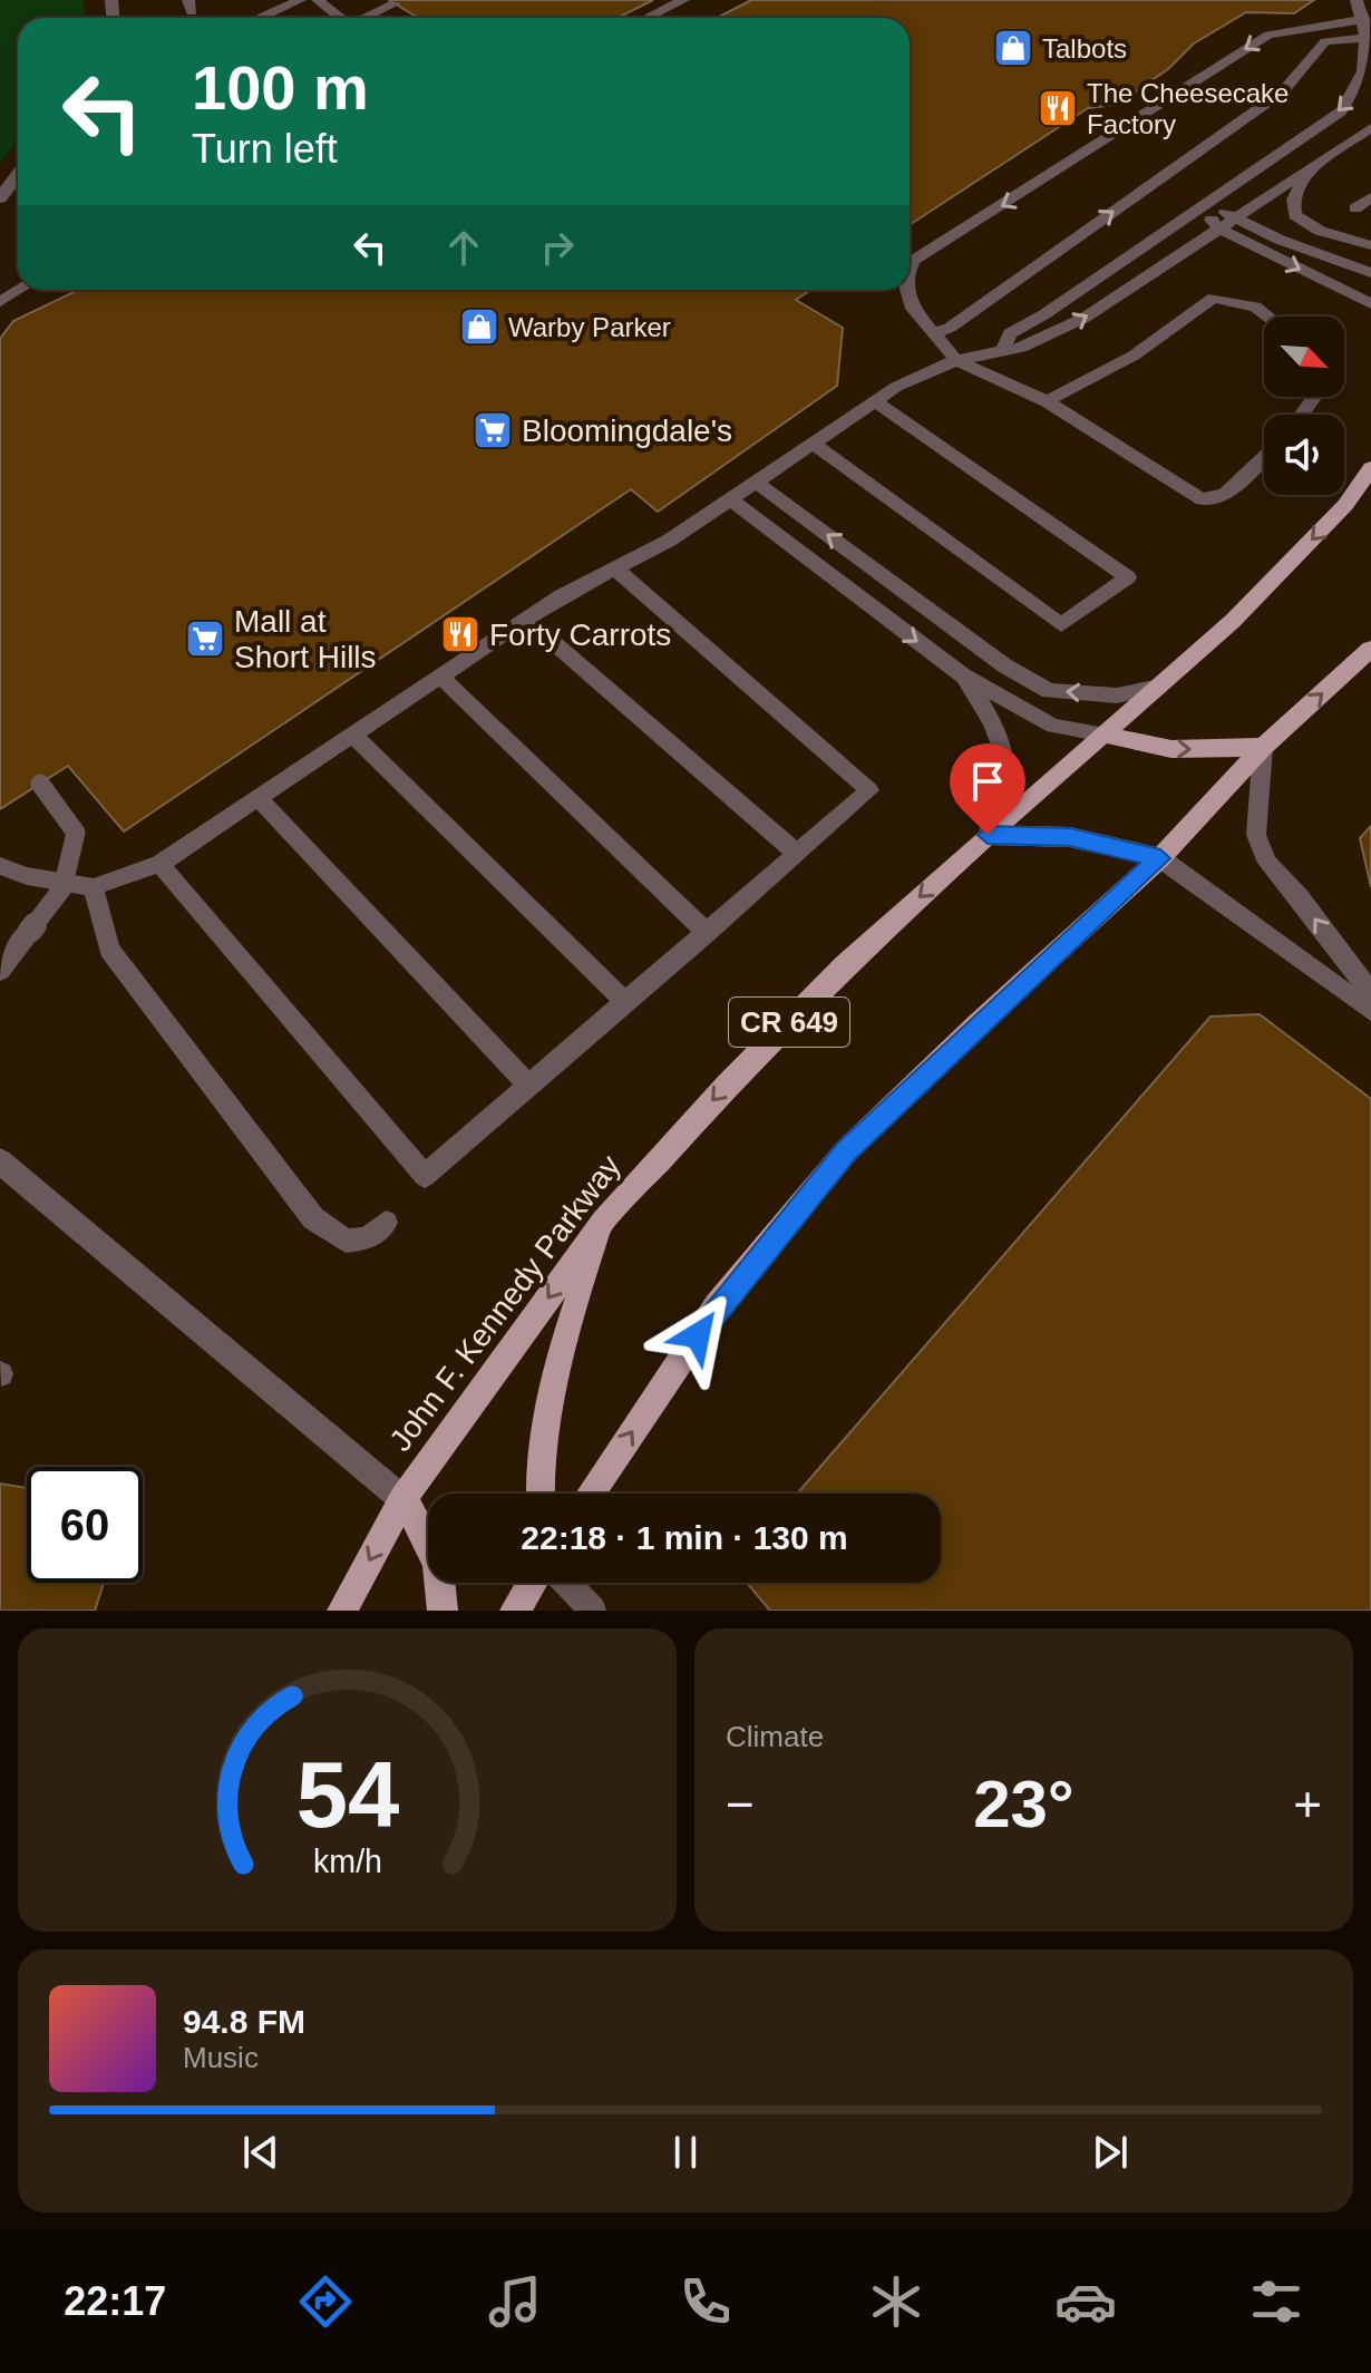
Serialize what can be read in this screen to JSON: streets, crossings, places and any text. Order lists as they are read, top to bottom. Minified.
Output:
{"streets":{"main road":["CR 649","John F. Kennedy Parkway"]},"places":{"shop":["Talbots","Warby Parker"],"restaurant":["The Cheesecake Factory","Forty Carrots"],"supermarket":["Bloomingdale's","Mall at Short Hills"]},"north":"bottom right","page":{"turn":["100 m","Turn left"],"limit":"60","trip":"22:18 · 1 min · 130 m","tile":"Climate","heat":["−","23°","+"],"song":["94.8 FM","Music"],"tabs":"22:17","gauge":["54","km/h"]}}
